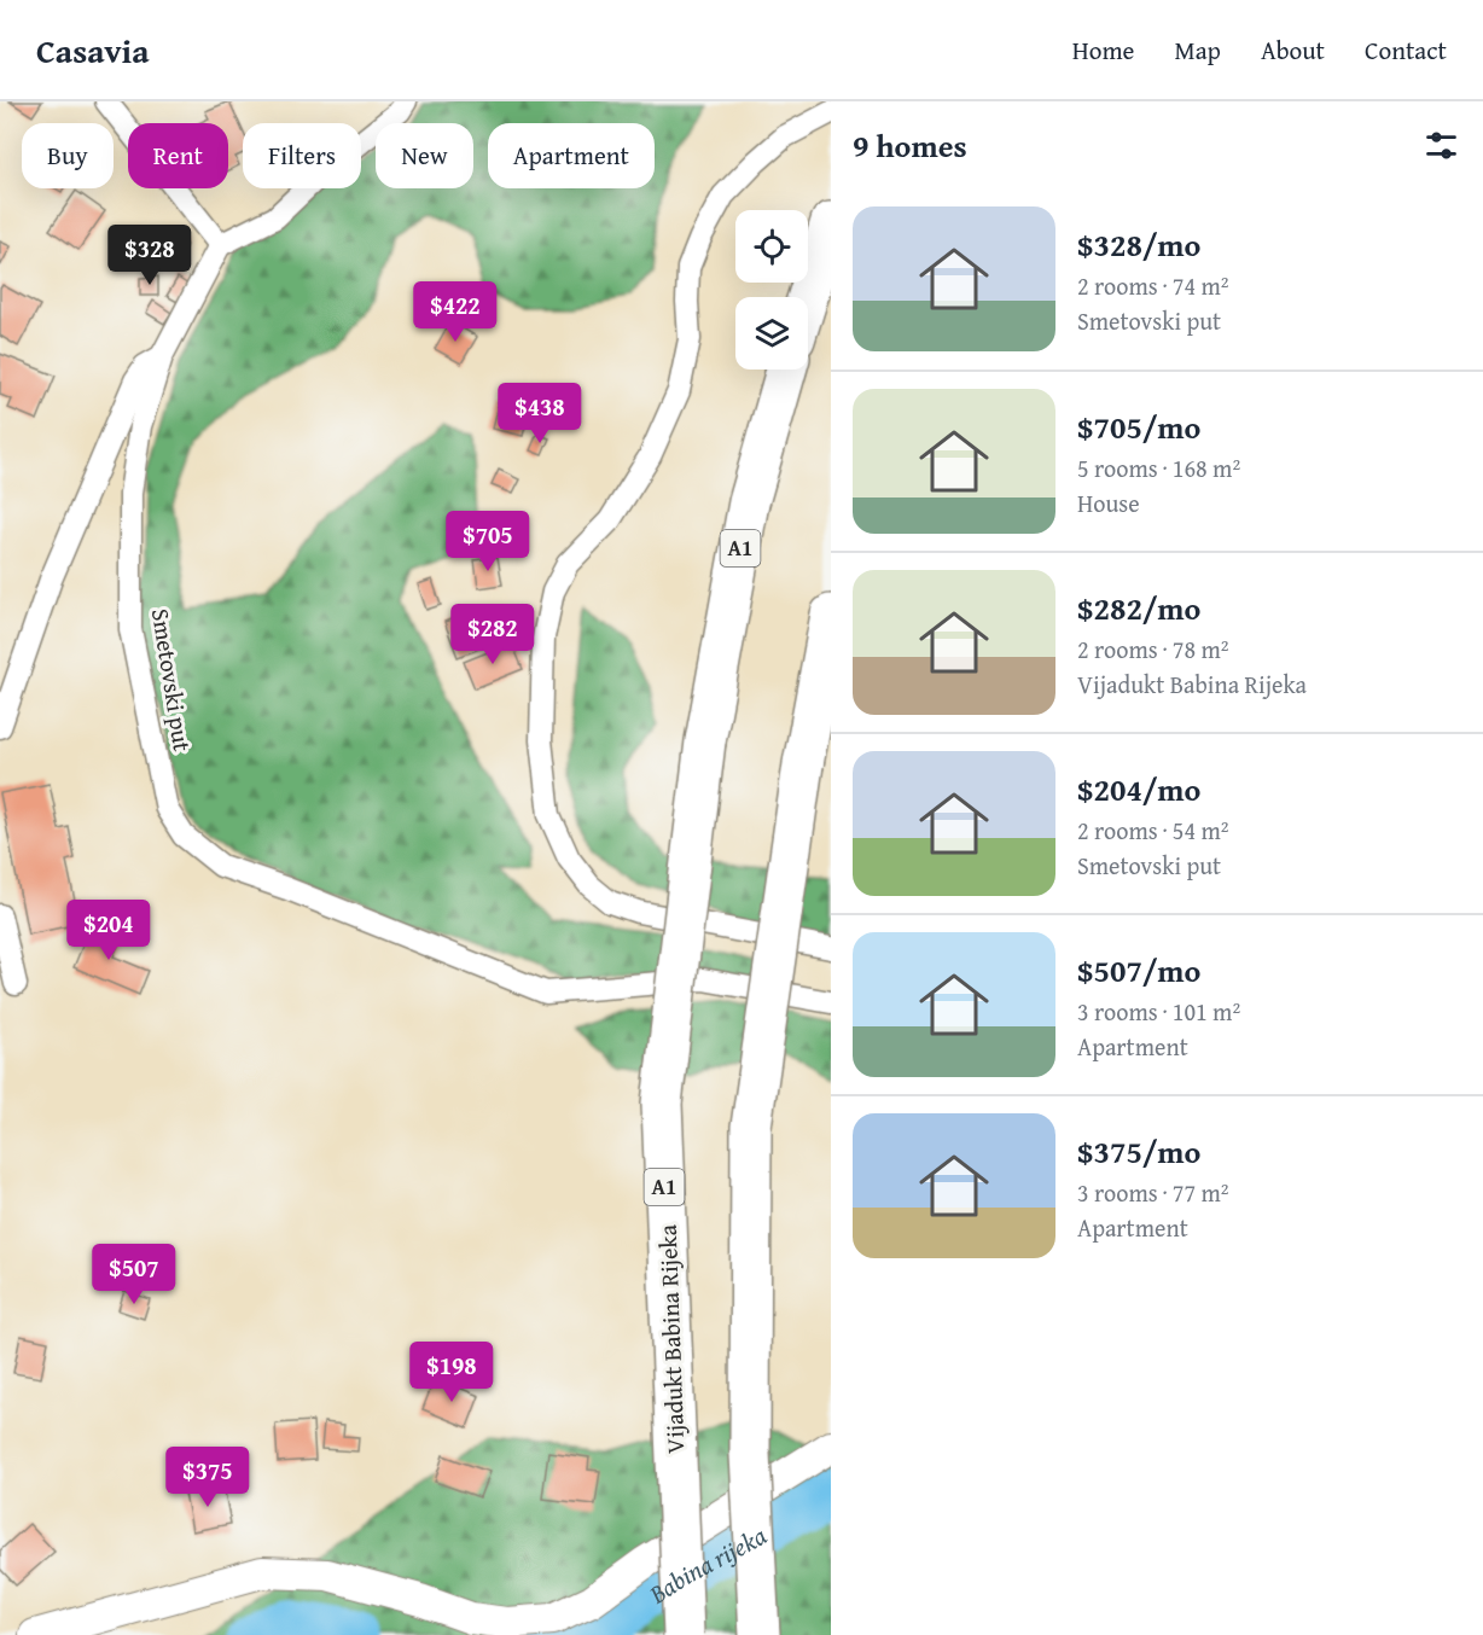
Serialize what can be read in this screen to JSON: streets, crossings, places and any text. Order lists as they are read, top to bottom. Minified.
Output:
{"streets":{"highway":["A1","Vijadukt Babina Rijeka"],"street":["Smetovski put"]},"water":["Babina rijeka"],"page":{"header":"Casavia","nav":["Home","Map","About","Contact"],"heading":"9 homes","chip":["Buy","Rent","Filters","New","Apartment"],"list":[{"name":"$328/mo","note":"2 rooms · 74 m² · Smetovski put"},{"name":"$705/mo","note":"5 rooms · 168 m² · House"},{"name":"$282/mo","note":"2 rooms · 78 m² · Vijadukt Babina Rijeka"},{"name":"$204/mo","note":"2 rooms · 54 m² · Smetovski put"},{"name":"$507/mo","note":"3 rooms · 101 m² · Apartment"},{"name":"$375/mo","note":"3 rooms · 77 m² · Apartment"}],"price":["$328","$422","$438","$705","$282","$204","$507","$198","$375"]}}
